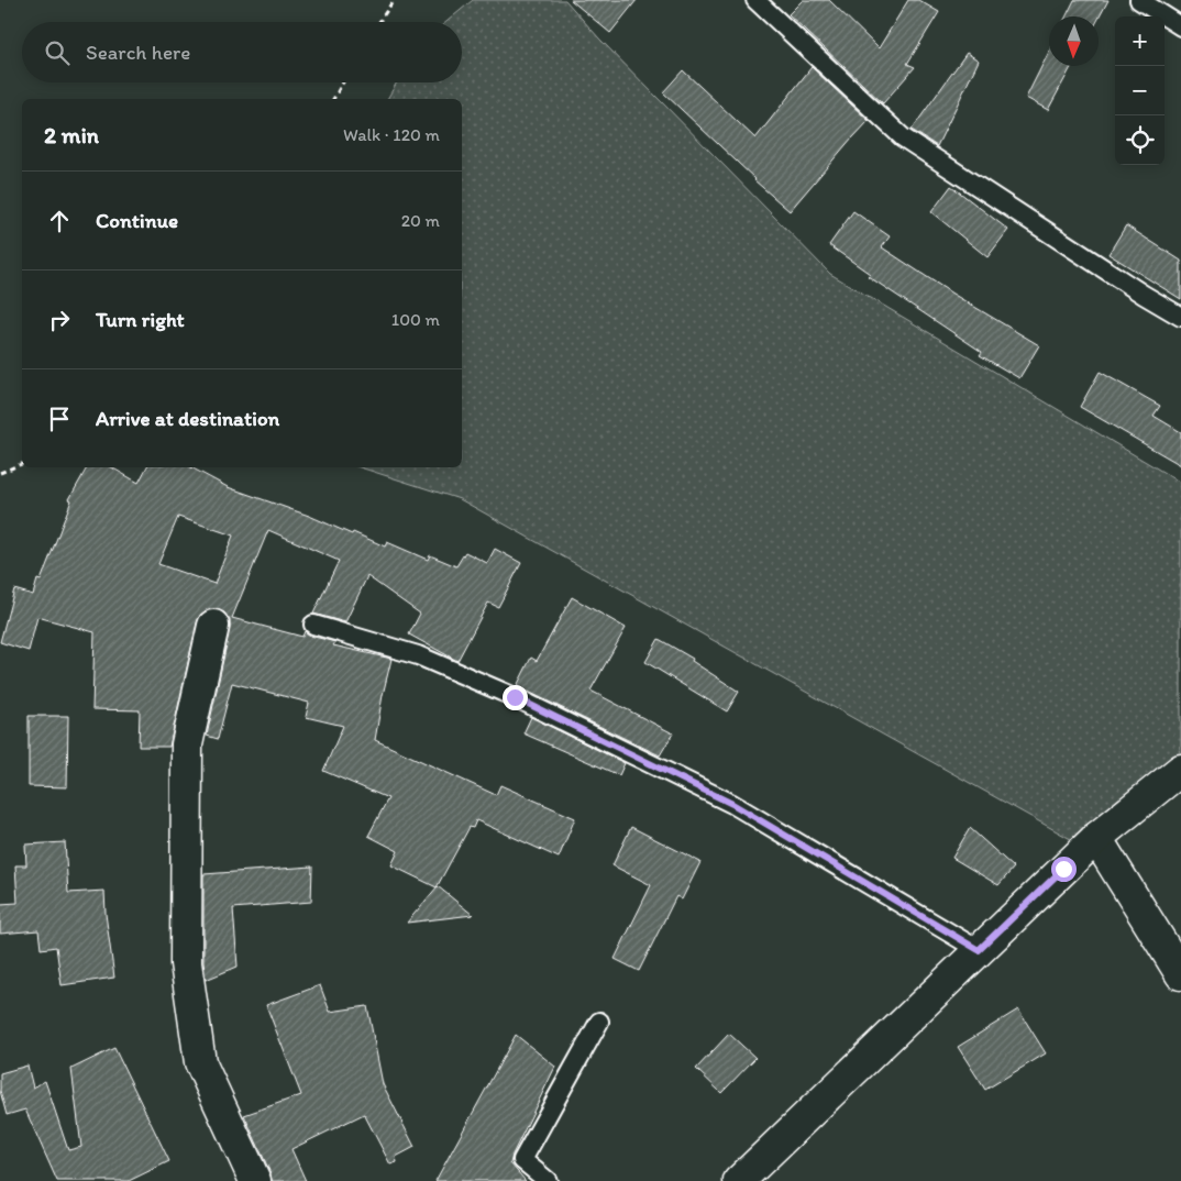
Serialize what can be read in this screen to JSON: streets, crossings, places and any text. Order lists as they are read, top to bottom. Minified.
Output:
{"north":"bottom","page":{"map_buttons":["+","−"],"search":"Search here","heading":["2 min","Walk · 120 m"],"list":[["Continue","20 m"],["Turn right","100 m"],"Arrive at destination"]}}
